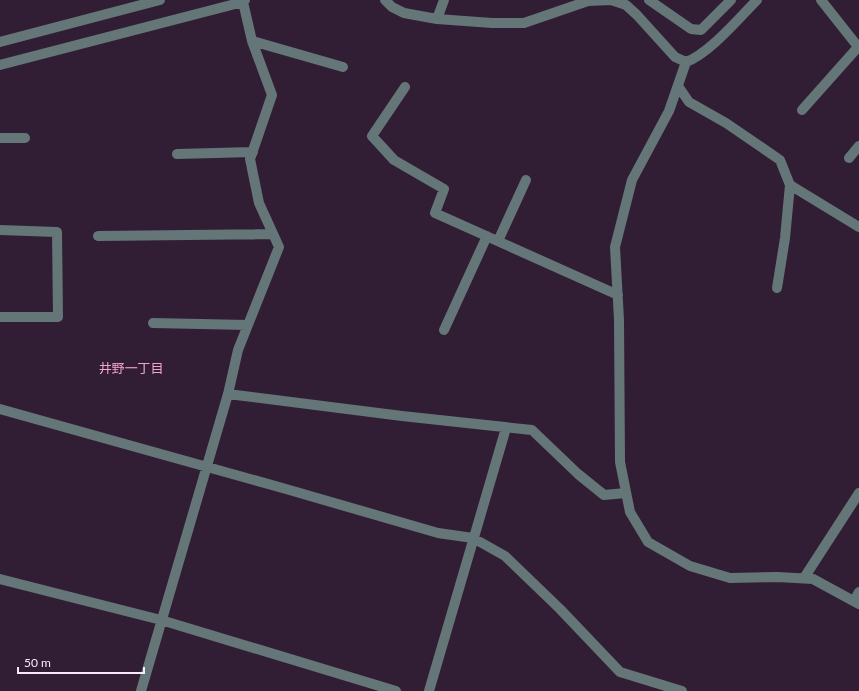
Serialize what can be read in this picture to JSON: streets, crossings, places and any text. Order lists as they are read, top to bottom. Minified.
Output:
{"districts":["井野一丁目"],"scale_bar":"50 m"}
